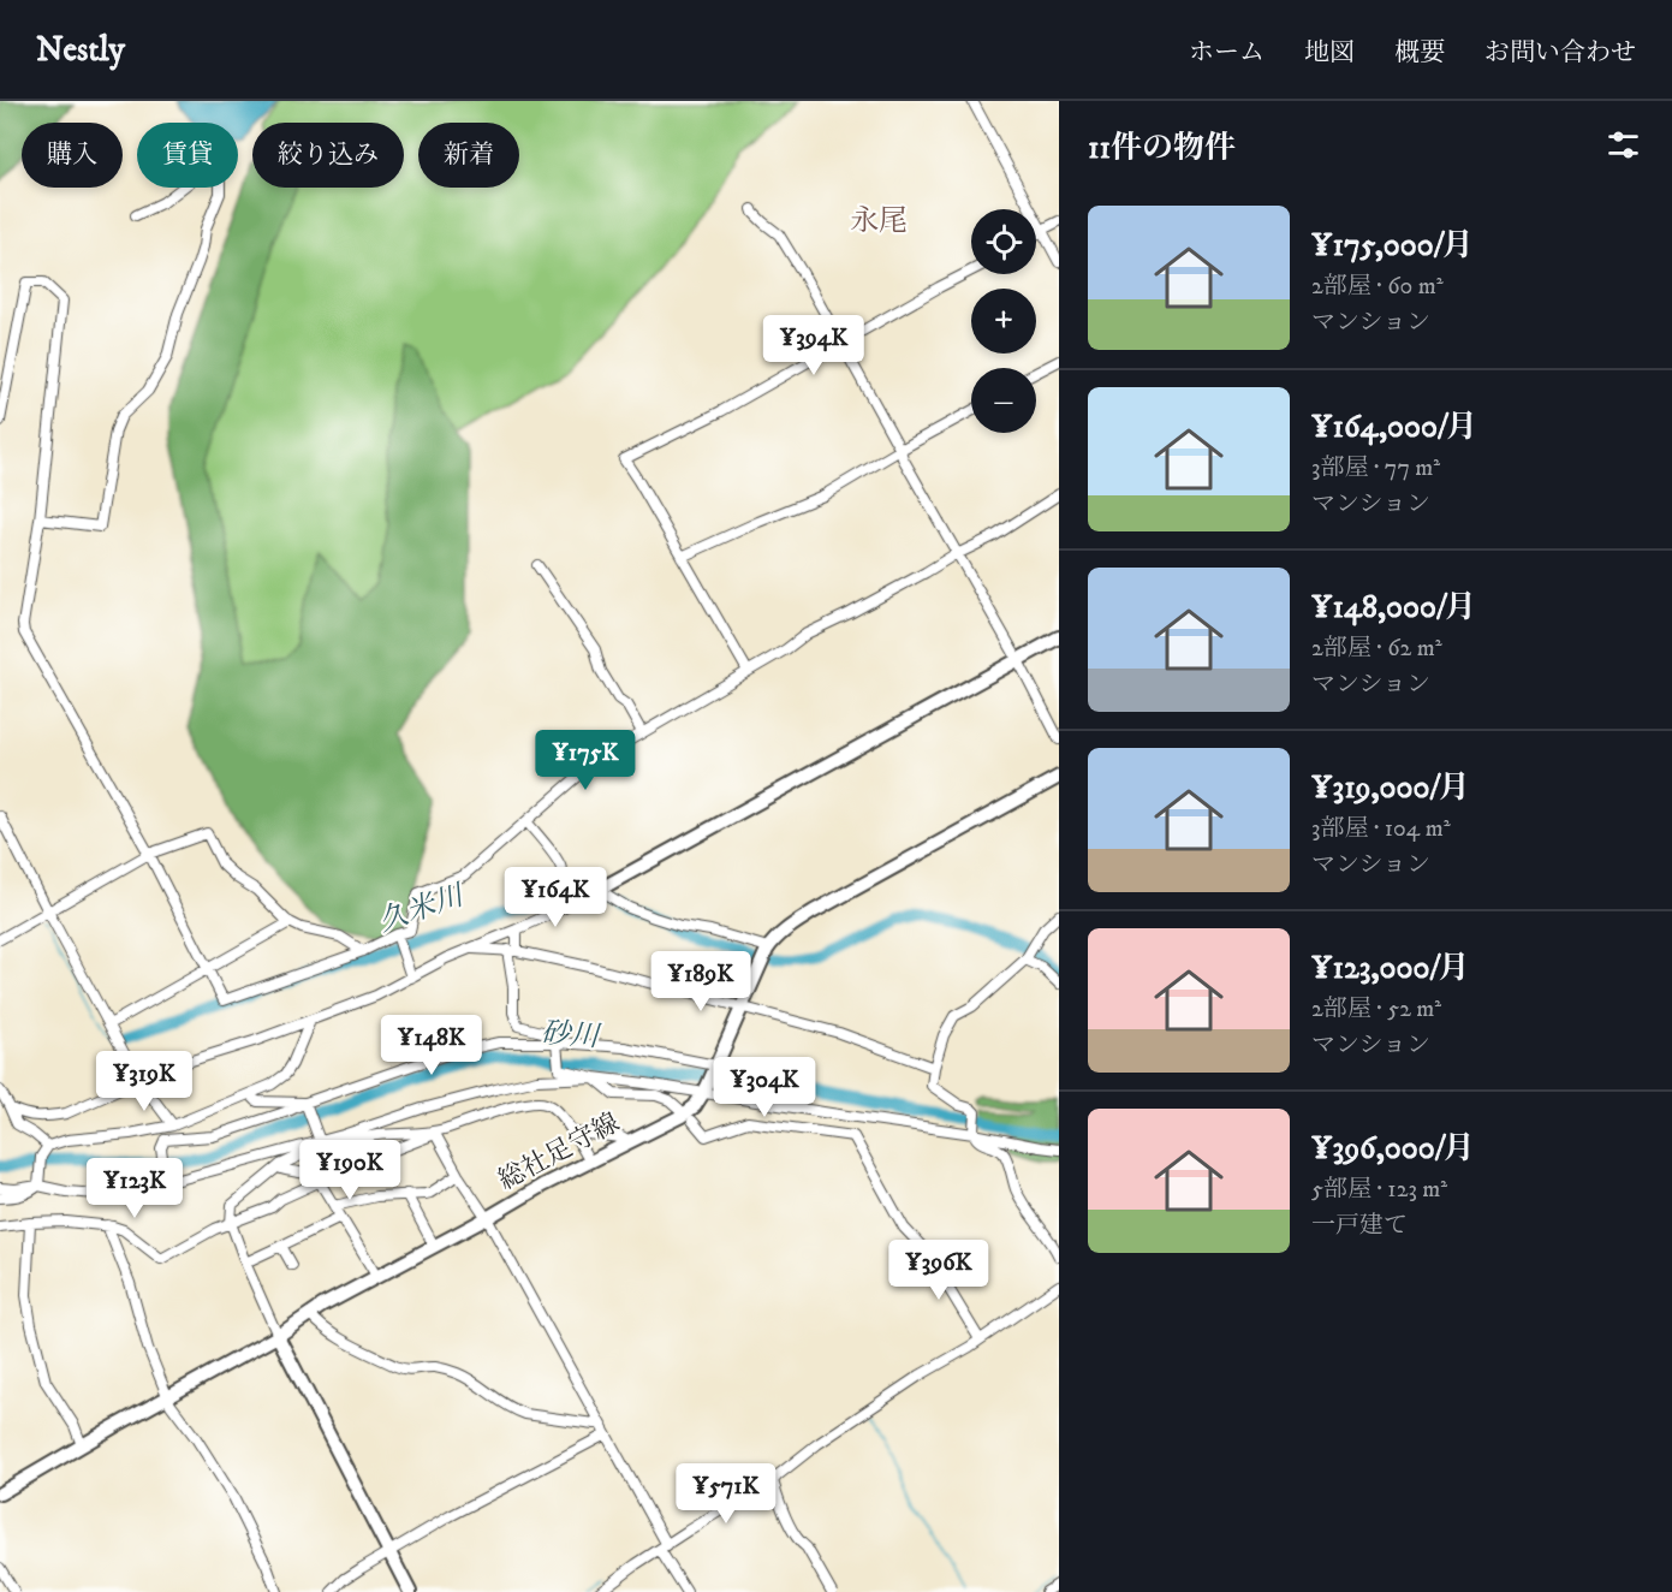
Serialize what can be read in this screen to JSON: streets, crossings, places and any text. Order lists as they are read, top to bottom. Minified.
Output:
{"streets":{"main road":["総社足守線"]},"districts":["永尾"],"water":["久米川","砂川"],"page":{"header":"Nestly","nav":["ホーム","地図","概要","お問い合わせ"],"heading":"11件の物件","chip":["購入","賃貸","絞り込み","新着"],"list":[{"name":"¥175,000/月","note":"2部屋 · 60 m² · マンション"},{"name":"¥164,000/月","note":"3部屋 · 77 m² · マンション"},{"name":"¥148,000/月","note":"2部屋 · 62 m² · マンション"},{"name":"¥319,000/月","note":"3部屋 · 104 m² · マンション"},{"name":"¥123,000/月","note":"2部屋 · 52 m² · マンション"},{"name":"¥396,000/月","note":"5部屋 · 123 m² · 一戸建て"}],"map_buttons":["+","−"],"price":["¥394K","¥175K","¥164K","¥189K","¥148K","¥319K","¥304K","¥190K","¥123K","¥396K","¥571K"]}}
